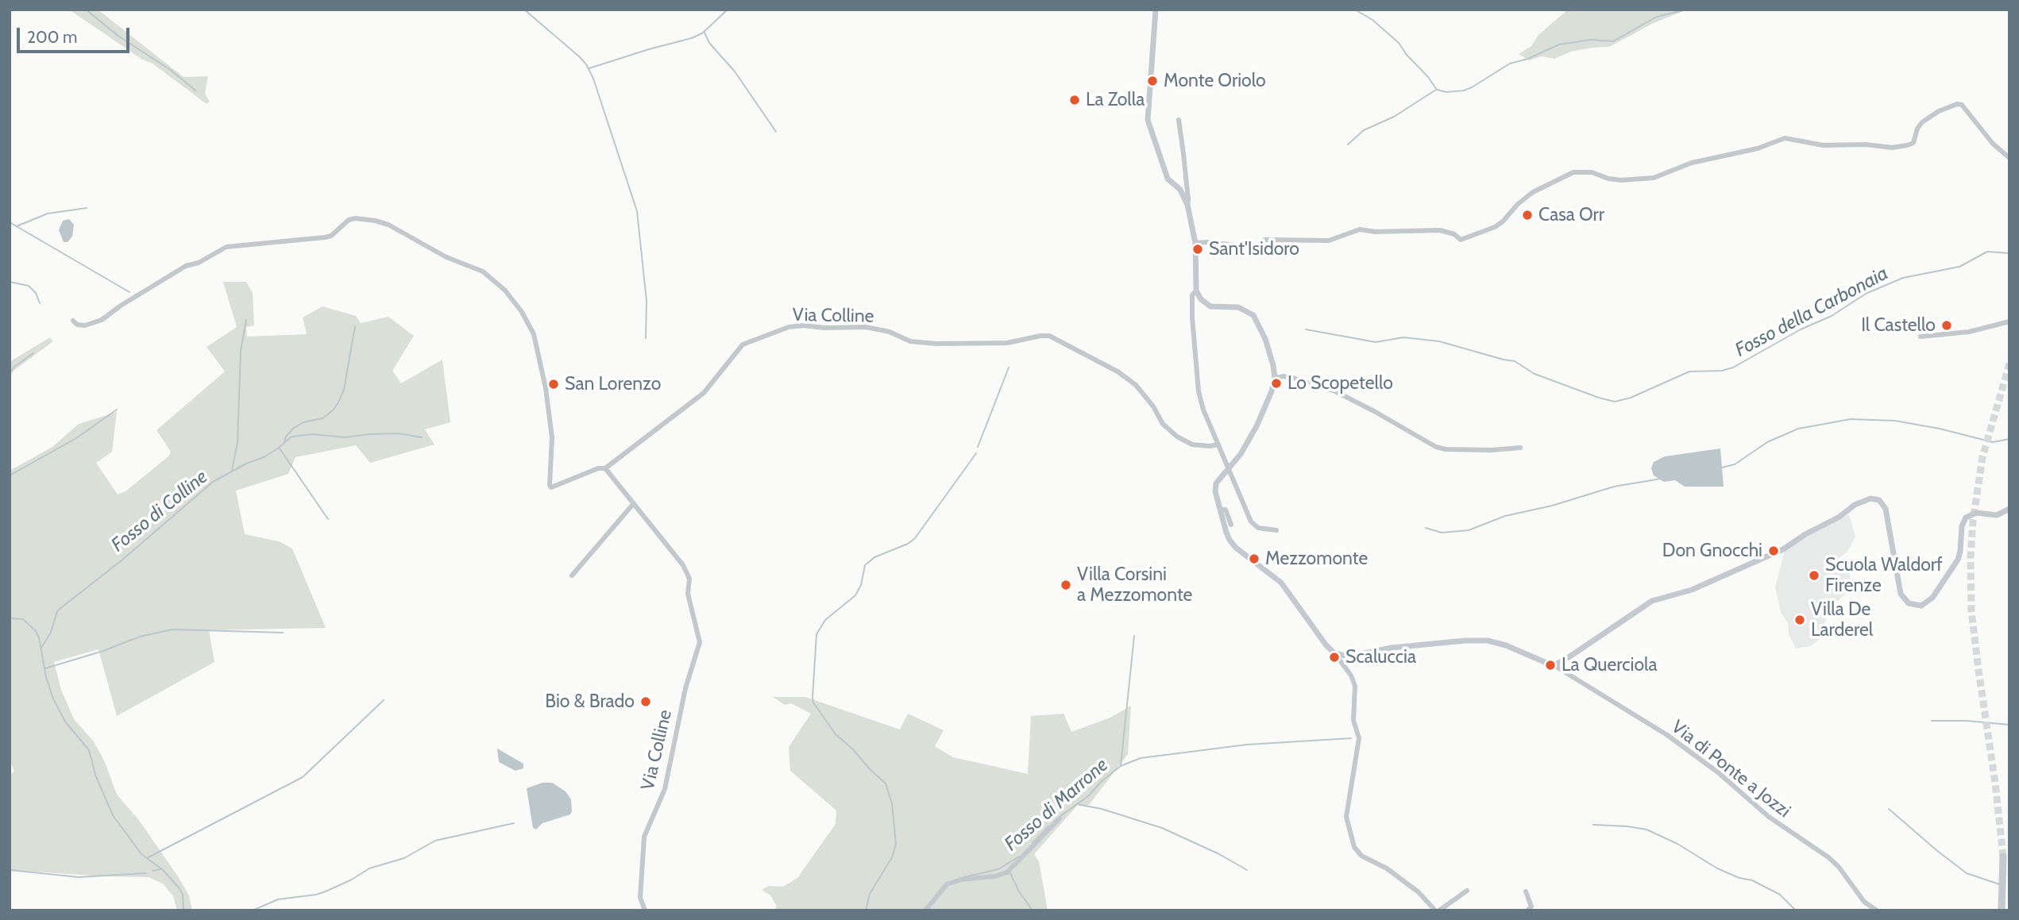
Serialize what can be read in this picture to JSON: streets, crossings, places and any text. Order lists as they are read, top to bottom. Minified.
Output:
{"streets":{"street":["Via Colline","Via di Ponte a Jozzi"]},"water":["Fosso della Carbonaia","Fosso di Colline","Fosso di Marrone"],"places":["Monte Oriolo","La Zolla","Casa Orr","Sant'Isidoro","Il Castello","Lo Scopetello","San Lorenzo","Don Gnocchi","Mezzomonte","Scuola Waldorf Firenze","Villa Corsini a Mezzomonte","Villa De Larderel","Scaluccia","La Querciola","Bio & Brado"],"scale_bar":"200 m"}
